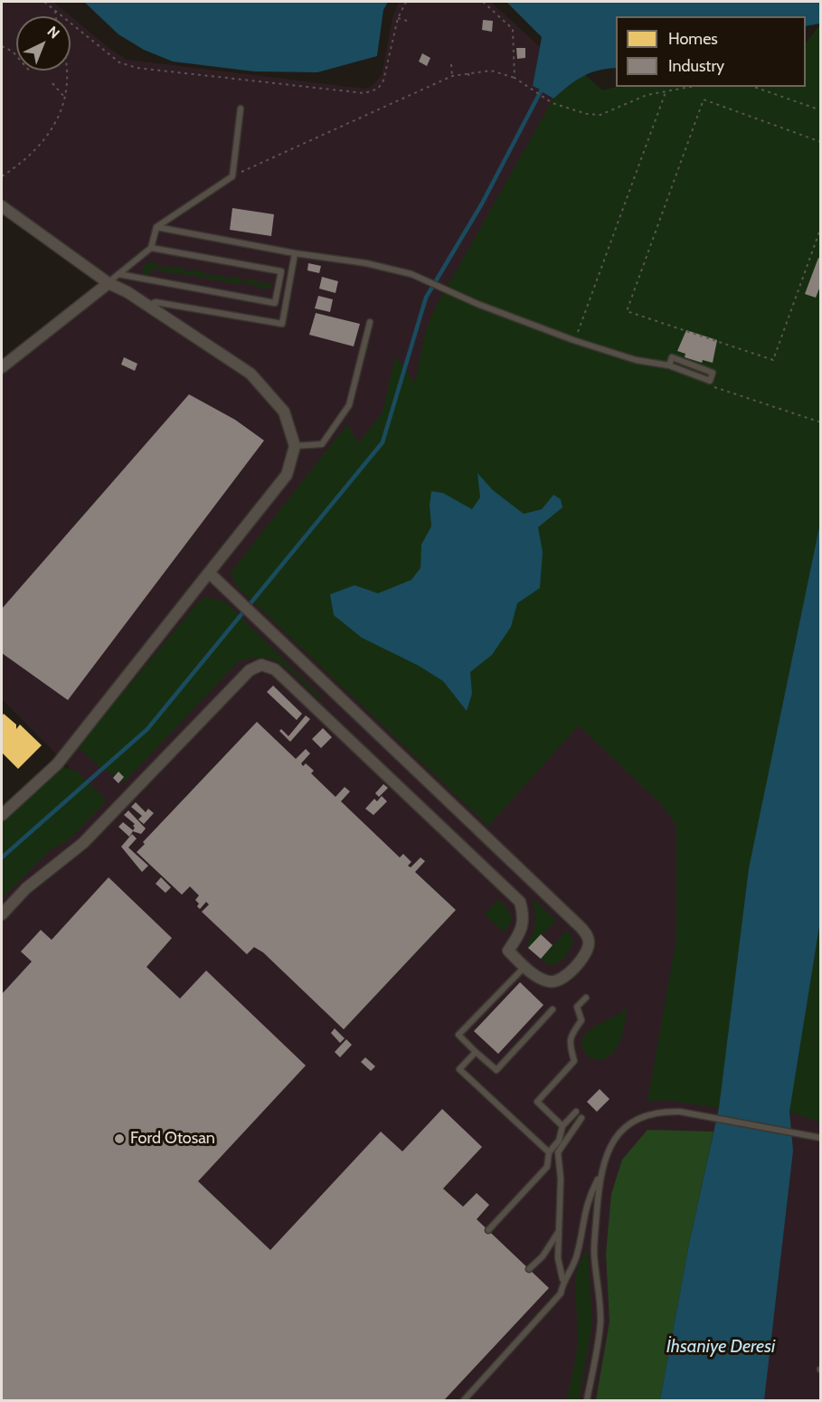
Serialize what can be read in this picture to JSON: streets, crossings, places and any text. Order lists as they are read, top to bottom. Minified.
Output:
{"water":["İhsaniye Deresi"],"places":["Ford Otosan"],"legend":["Homes","Industry"],"north":"top right"}
